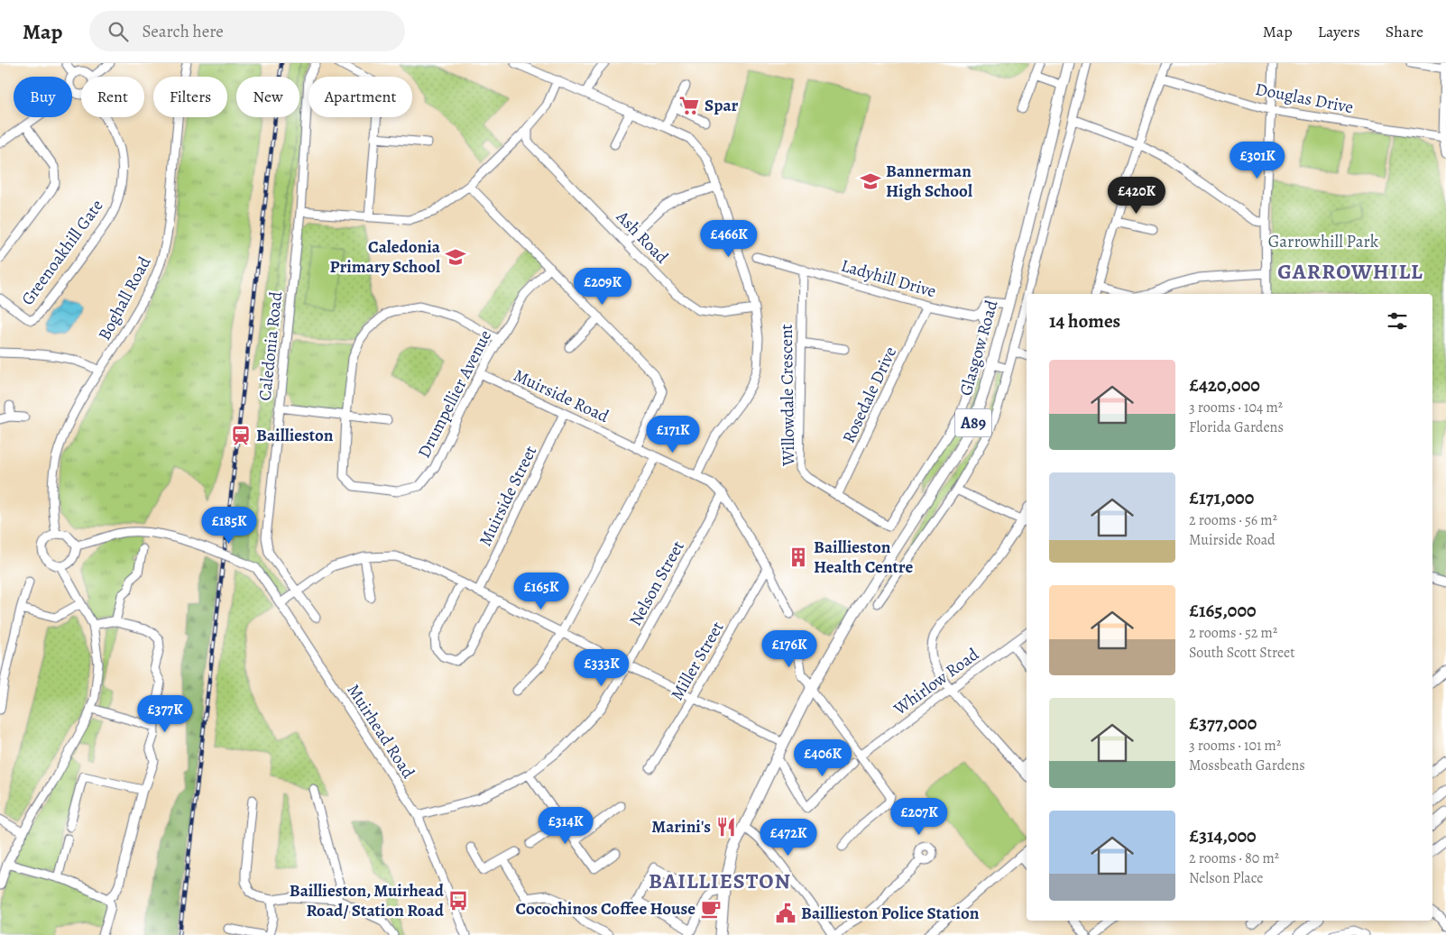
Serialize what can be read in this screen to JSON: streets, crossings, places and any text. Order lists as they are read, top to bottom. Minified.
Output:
{"streets":{"main road":["Glasgow Road","A89"],"street":["Douglas Drive","Ash Road","Greenoakhill Gate","Ladyhill Drive","Boghall Road","Caledonia Road","Drumpellier Avenue","Willowdale Crescent","Rosedale Drive","Muirside Road","Muirside Street","Nelson Street","Miller Street","Whirlow Road","Muirhead Road"]},"crossings":[["Ladyhill Drive","Willowdale Crescent"],["Ladyhill Drive","Rosedale Drive"],["Boghall Road","Muirhead Road"],["Drumpellier Avenue","Muirside Road"],["Willowdale Crescent","Rosedale Drive"],["Muirside Road","Muirside Street"],["Muirside Road","Nelson Street"],["Muirside Road","Miller Street"],["Nelson Street","Muirhead Road"]],"districts":["GARROWHILL","BAILLIESTON"],"parks":["Garrowhill Park"],"places":{"supermarket":["Spar"],"school or university":["Bannerman High School","Caledonia Primary School"],"station":["Baillieston"],"building":["Baillieston Health Centre"],"restaurant":["Marini's"],"bus stop":["Baillieston, Muirhead Road/ Station Road"],"cafe":["Cocochinos Coffee House"],"public building":["Baillieston Police Station"]},"page":{"header":"Map","search":"Search here","nav":["Map","Layers","Share"],"chip":["Buy","Rent","Filters","New","Apartment"],"price":["£301K","£420K","£466K","£209K","£171K","£185K","£165K","£176K","£333K","£377K","£406K","£207K","£314K","£472K"],"heading":"14 homes","list":[{"name":"£420,000","note":"3 rooms · 104 m² · Florida Gardens"},{"name":"£171,000","note":"2 rooms · 56 m² · Muirside Road"},{"name":"£165,000","note":"2 rooms · 52 m² · South Scott Street"},{"name":"£377,000","note":"3 rooms · 101 m² · Mossbeath Gardens"},{"name":"£314,000","note":"2 rooms · 80 m² · Nelson Place"}]}}
